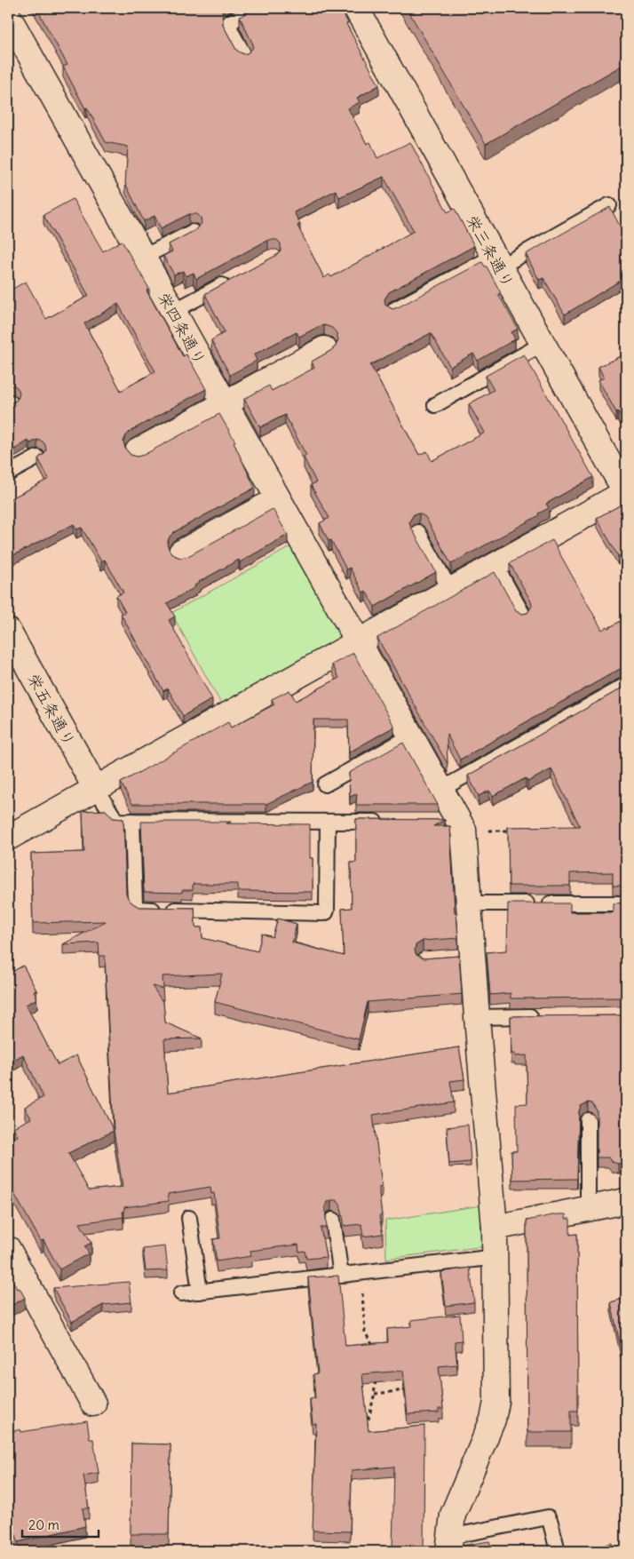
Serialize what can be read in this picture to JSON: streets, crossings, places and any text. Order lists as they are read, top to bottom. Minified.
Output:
{"streets":{"street":["栄三条通り","栄四条通り","栄五条通り"]},"scale_bar":"20 m"}
